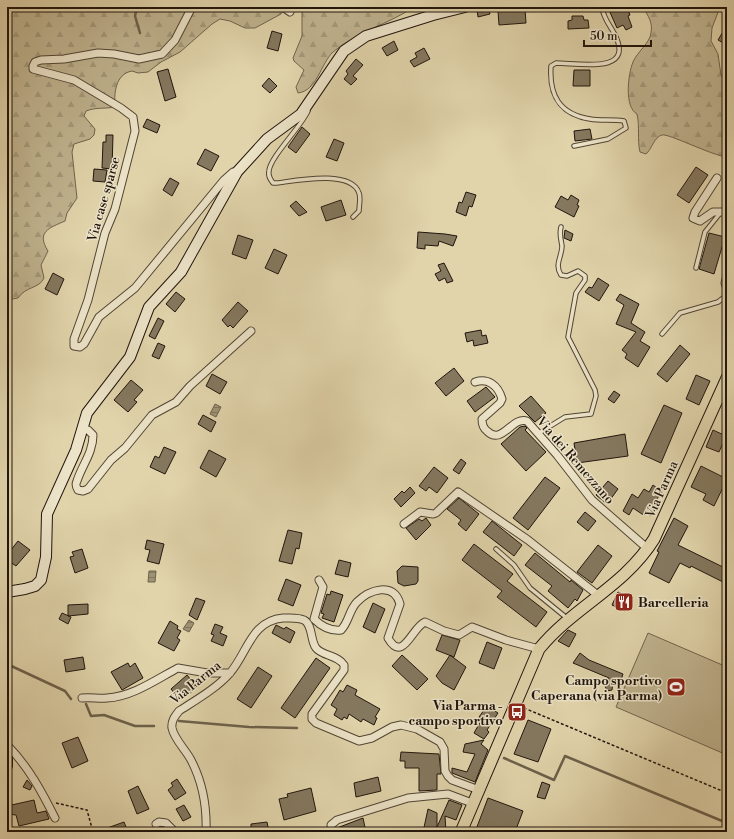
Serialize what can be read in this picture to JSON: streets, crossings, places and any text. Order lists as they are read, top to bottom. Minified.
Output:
{"streets":{"main road":["Via Parma"],"street":["Via case sparse","Via dei Remezzano"]},"crossings":[["Via dei Remezzano","Via Parma"]],"places":{"restaurant":["Barcelleria"],"sports":["Campo sportivo Caperana (via Parma)"],"bus stop":["Via Parma - campo sportivo"]},"scale_bar":"50 m"}
